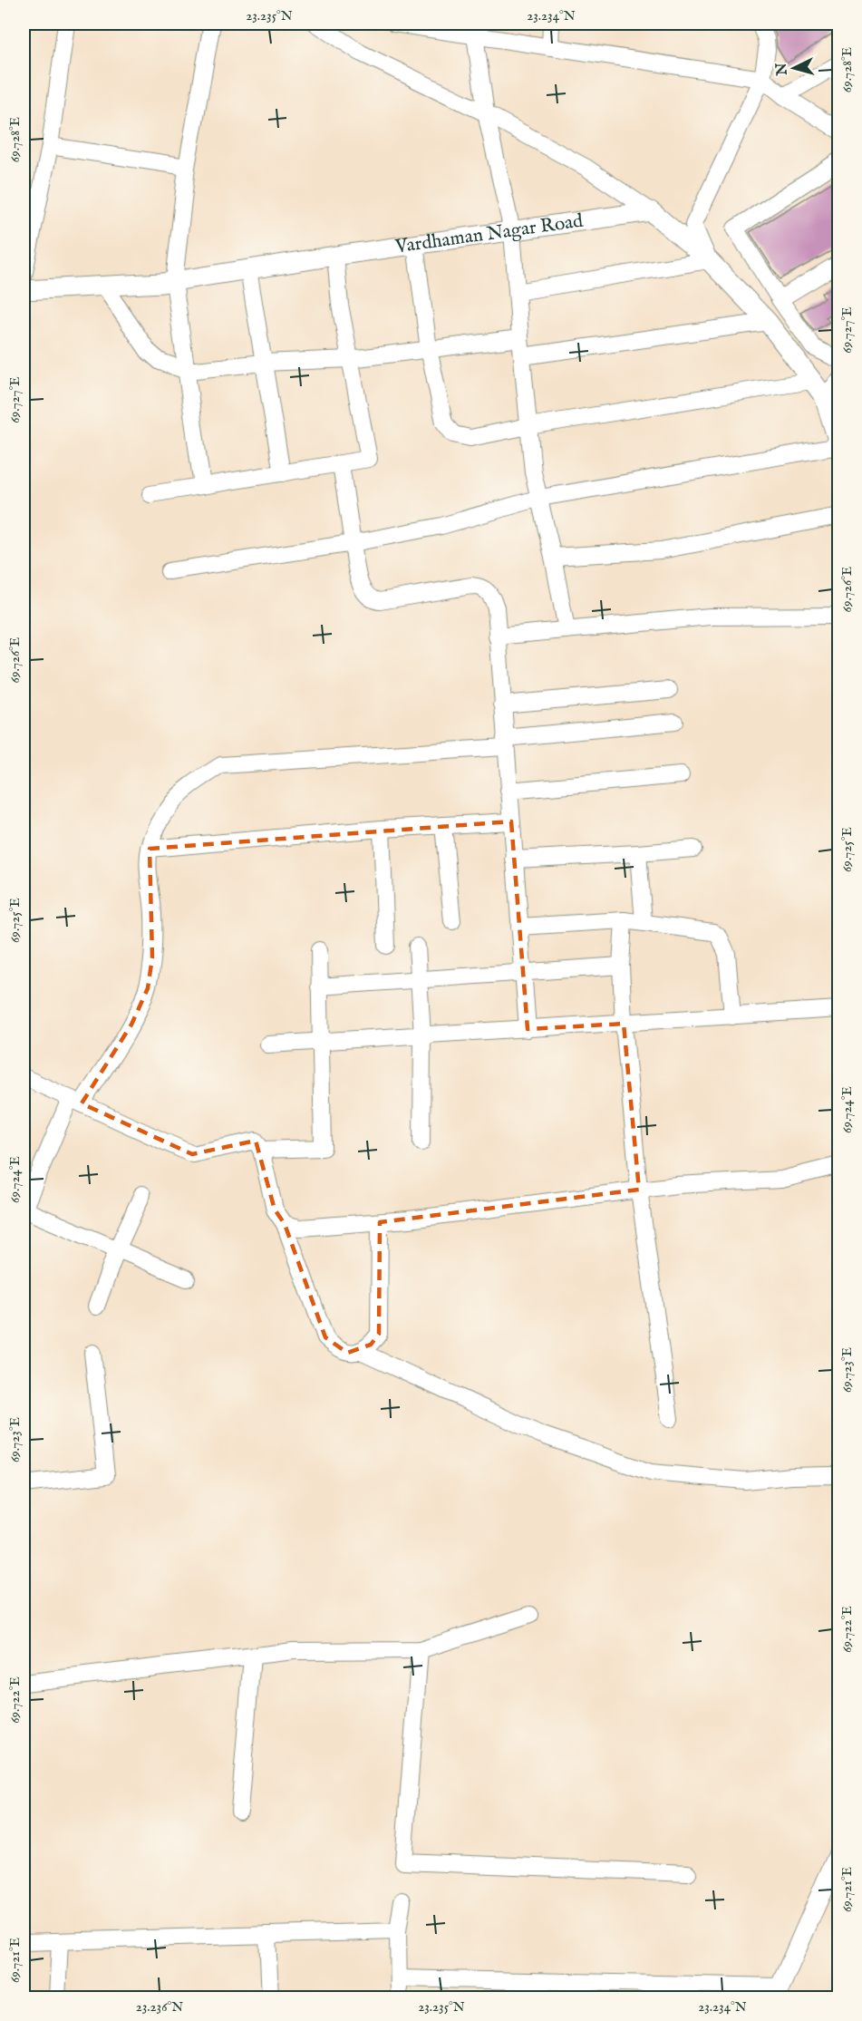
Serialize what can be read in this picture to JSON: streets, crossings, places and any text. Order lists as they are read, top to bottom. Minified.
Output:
{"streets":{"street":["Vardhaman Nagar Road"]},"north":"left","coordinates":["23.235°N","23.234°N","69.728°E","69.727°E","69.726°E","69.725°E","69.724°E","69.723°E","69.722°E","69.721°E","23.236°N"]}
